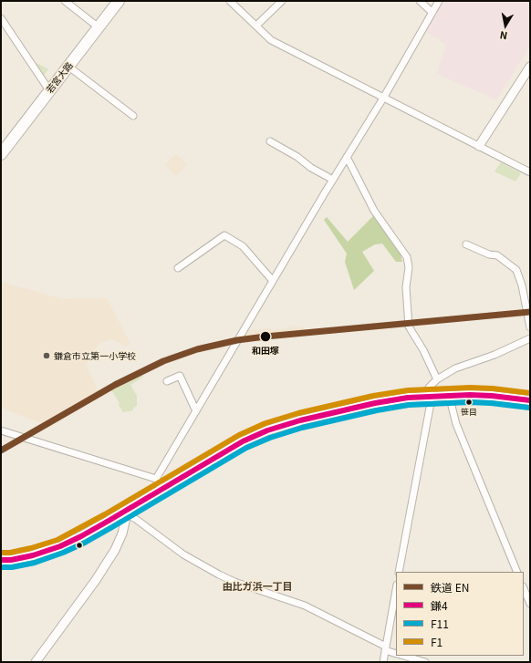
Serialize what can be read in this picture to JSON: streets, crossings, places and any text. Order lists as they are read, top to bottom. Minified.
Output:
{"streets":{"main road":["若宮大路"]},"districts":["由比ガ浜一丁目"],"places":["和田塚","鎌倉市立第一小学校","笹目"],"lines":["rail line EN","transit line F1","transit line 鎌4","transit line F11"],"legend":["鉄道 EN","鎌4","F11","F1"],"north":"bottom"}
